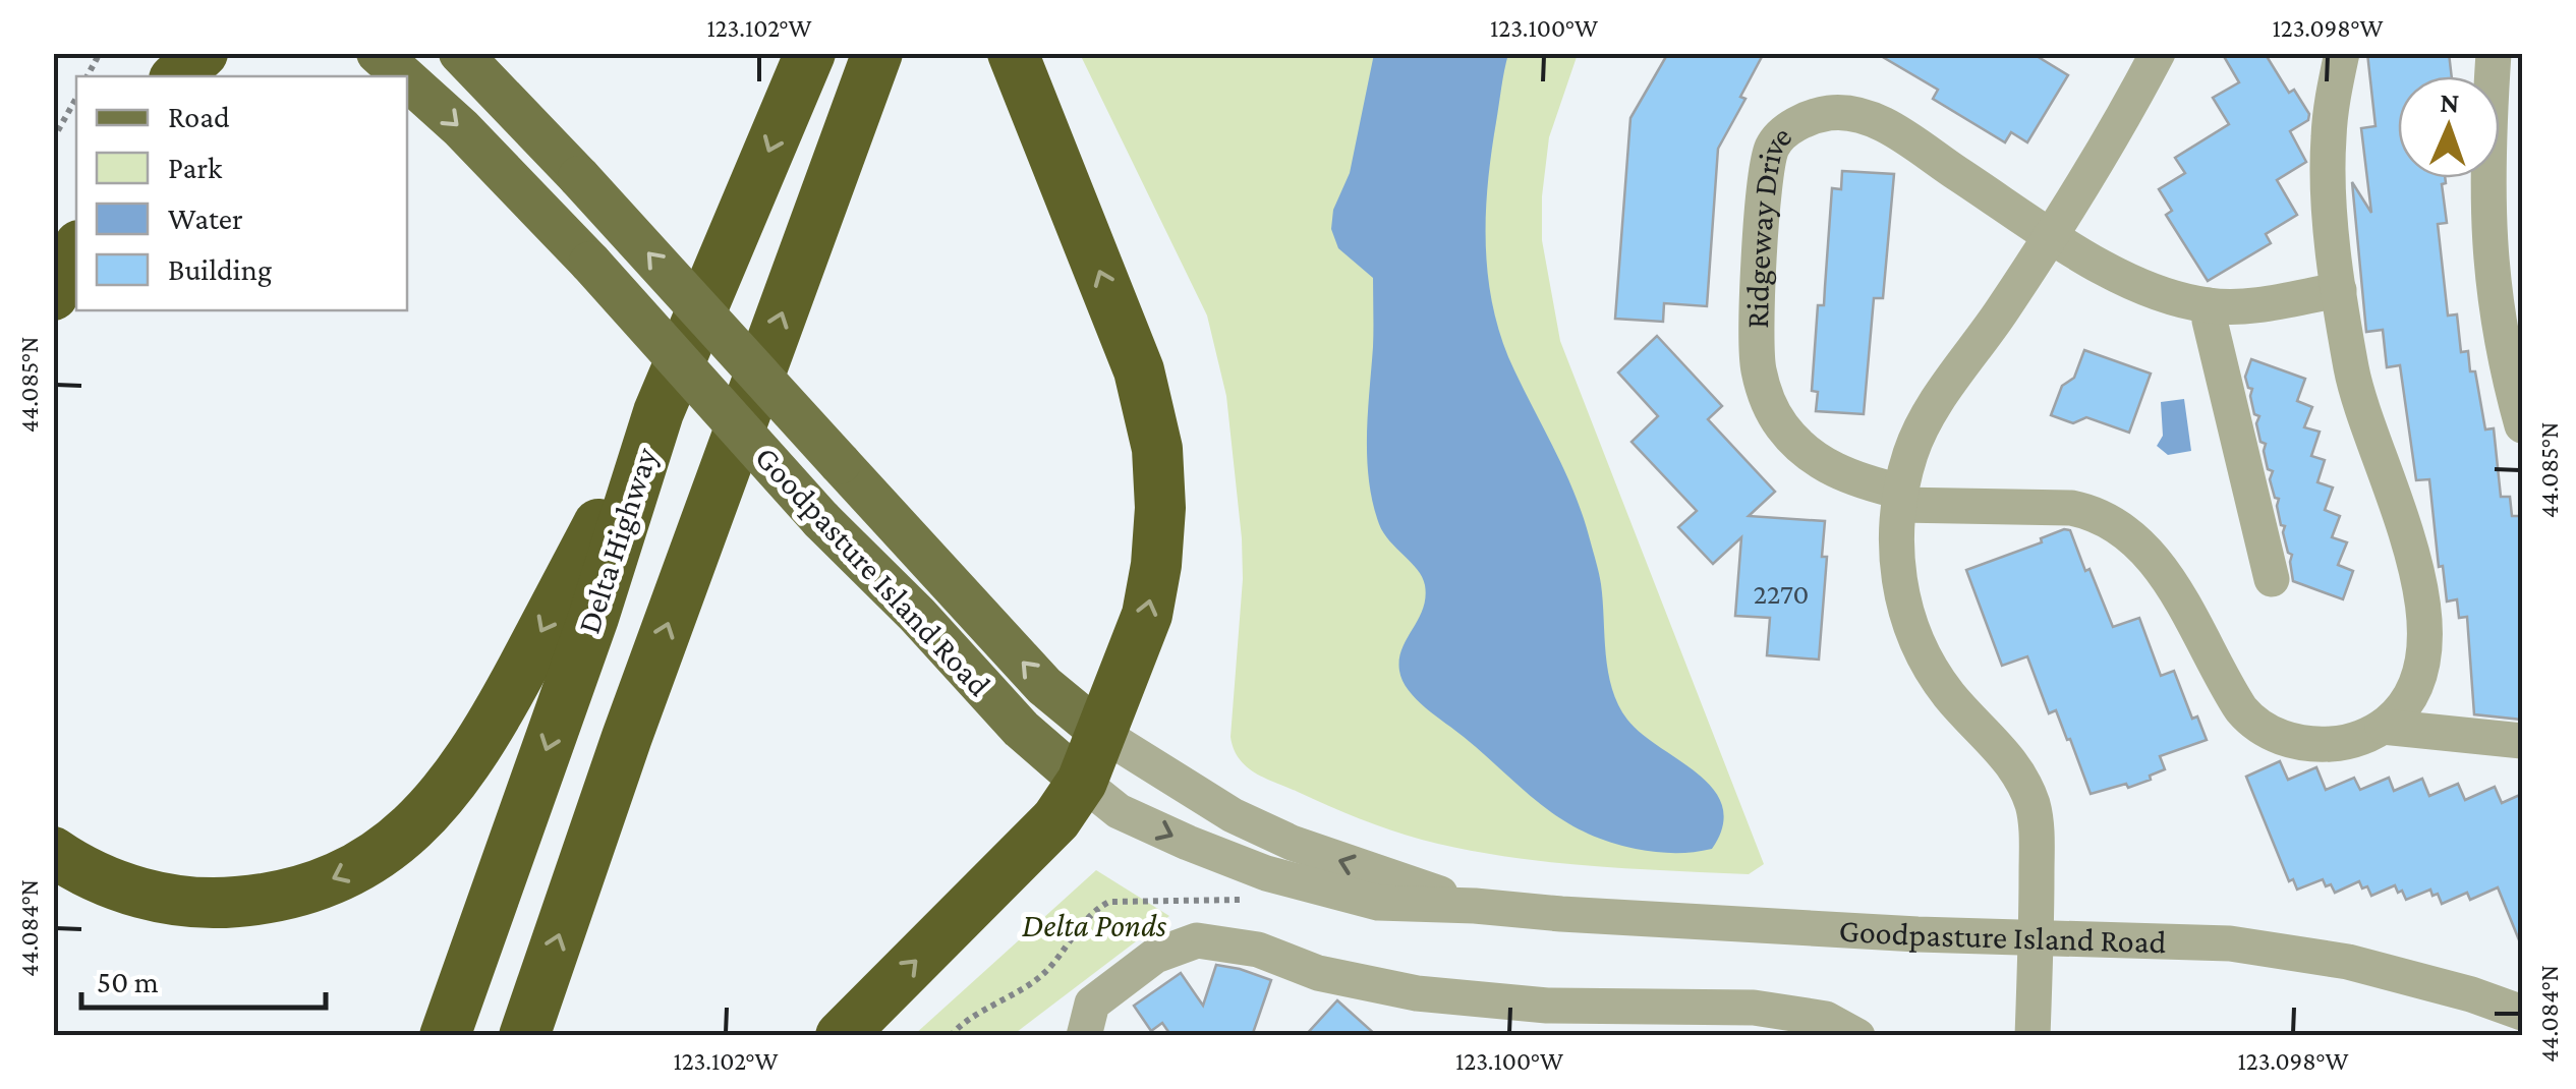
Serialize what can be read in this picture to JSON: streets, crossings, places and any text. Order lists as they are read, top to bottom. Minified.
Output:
{"streets":{"highway":["Delta Highway"],"main road":["Goodpasture Island Road"],"street":["Ridgeway Drive"]},"parks":["Delta Ponds"],"house_numbers":["2270"],"legend":["Road","Park","Water","Building"],"scale_bar":"50 m","north":"top","coordinates":["123.102°W","123.100°W","123.098°W","44.085°N","44.084°N"]}
